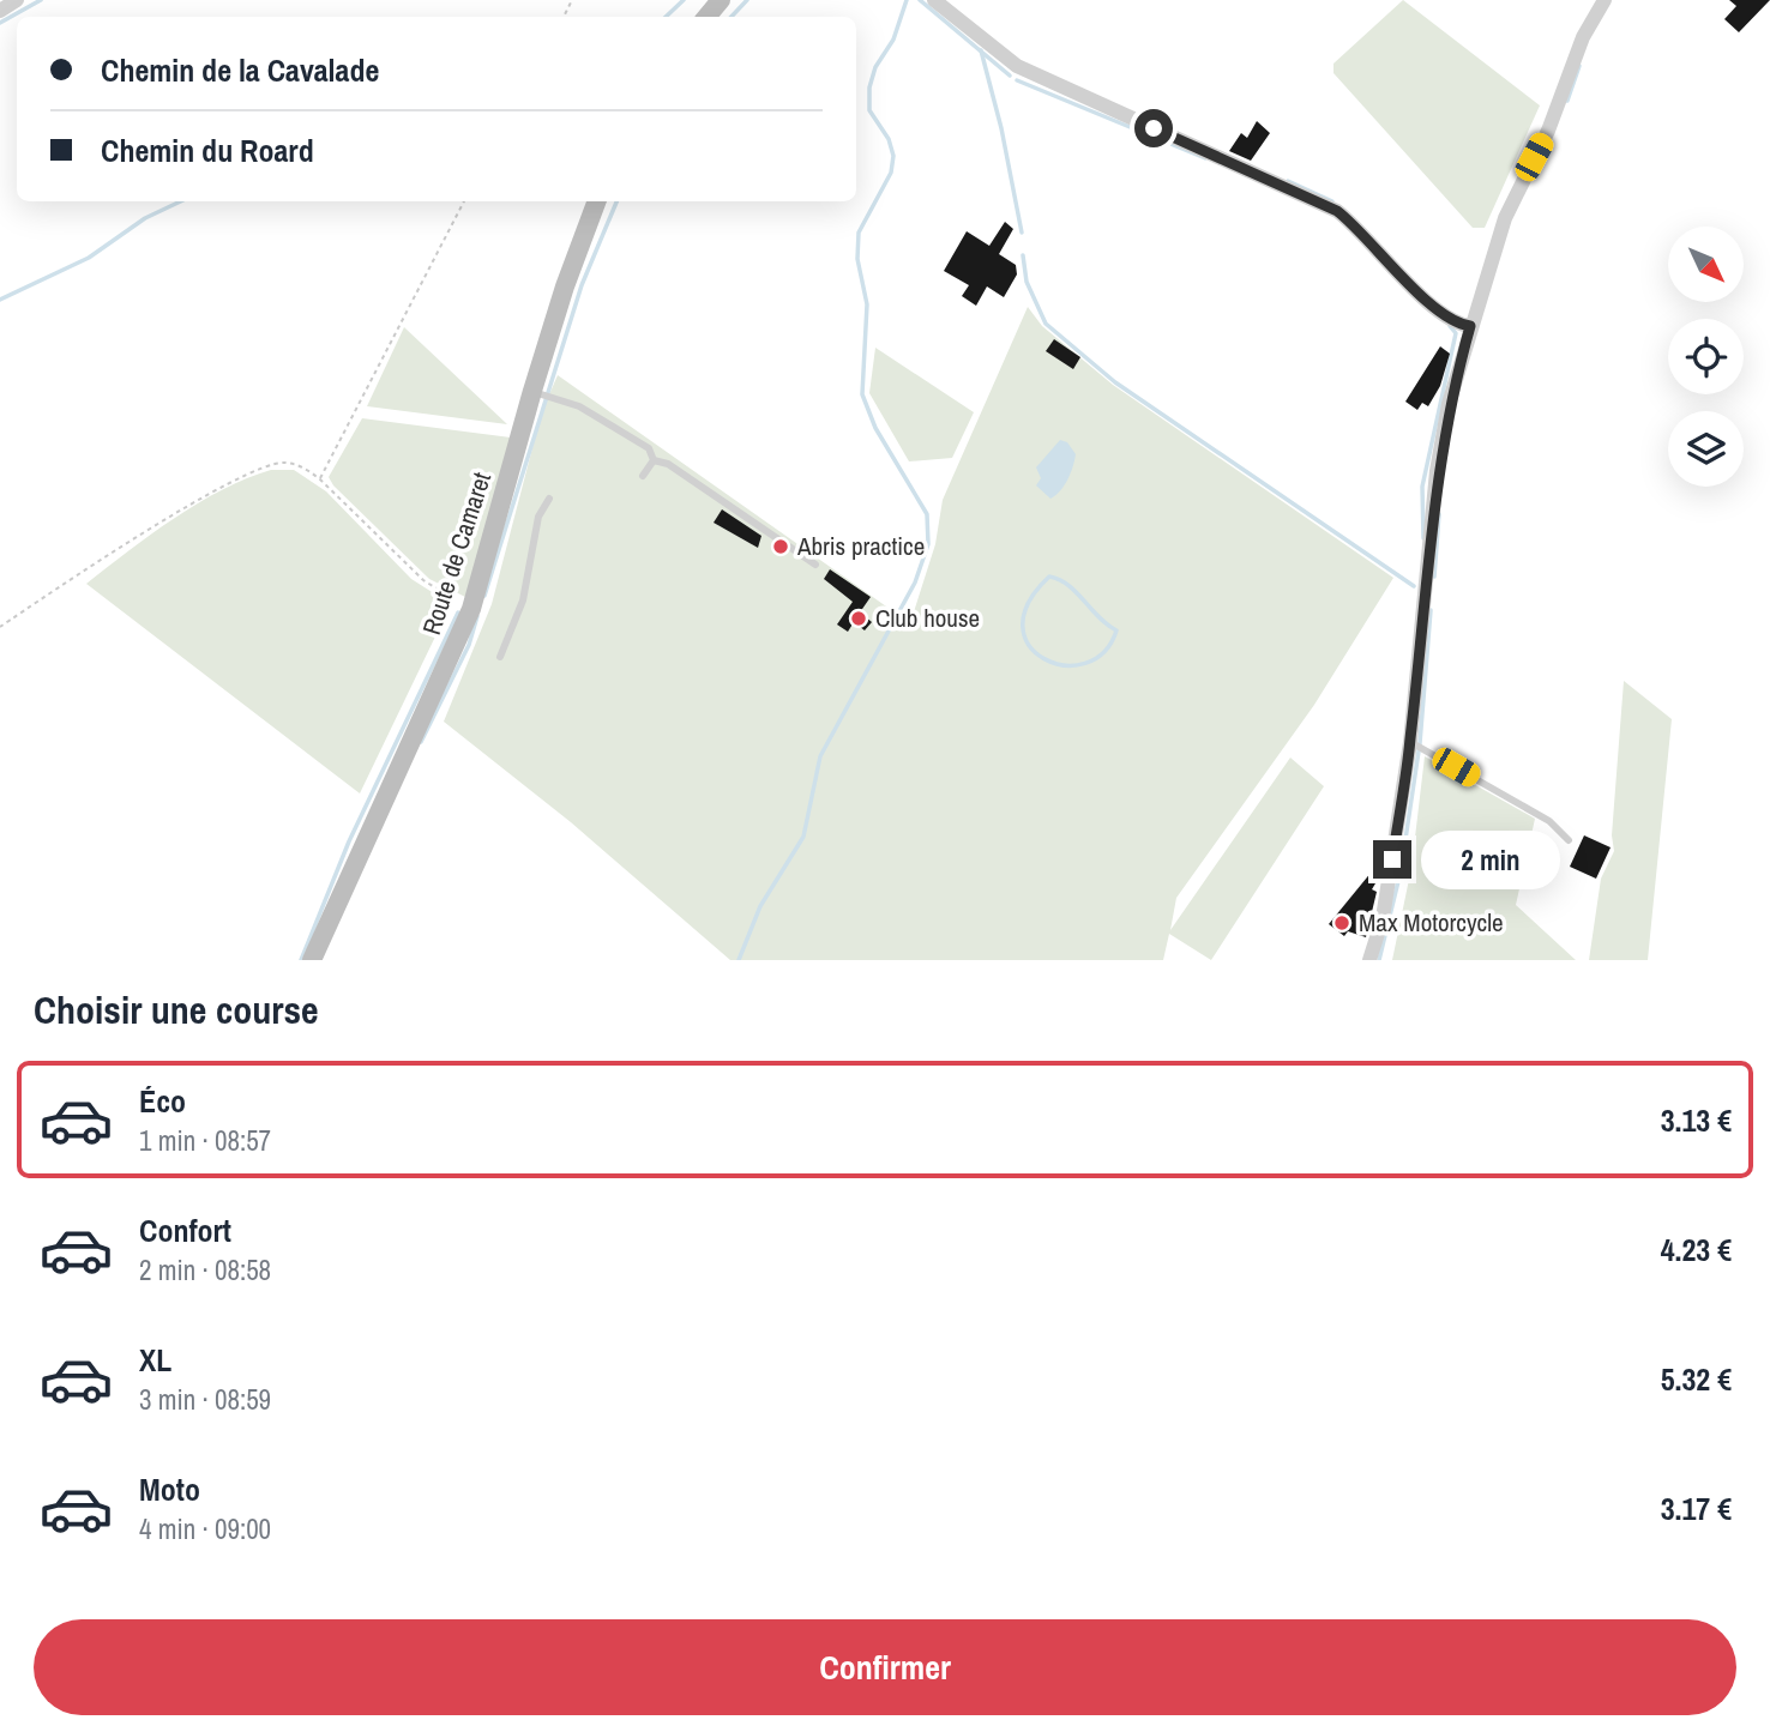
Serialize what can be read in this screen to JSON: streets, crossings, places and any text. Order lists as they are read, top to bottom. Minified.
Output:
{"streets":{"main road":["Route de Camaret"]},"places":["Abris practice","Club house","Max Motorcycle"],"north":"bottom right","page":{"banner":["Chemin de la Cavalade","Chemin du Roard"],"bubble":"2 min","heading":"Choisir une course","list":[{"name":"Éco","note":"1 min · 08:57","value":"3.13 €"},{"name":"Confort","note":"2 min · 08:58","value":"4.23 €"},{"name":"XL","note":"3 min · 08:59","value":"5.32 €"},{"name":"Moto","note":"4 min · 09:00","value":"3.17 €"}],"buttons":"Confirmer"}}
